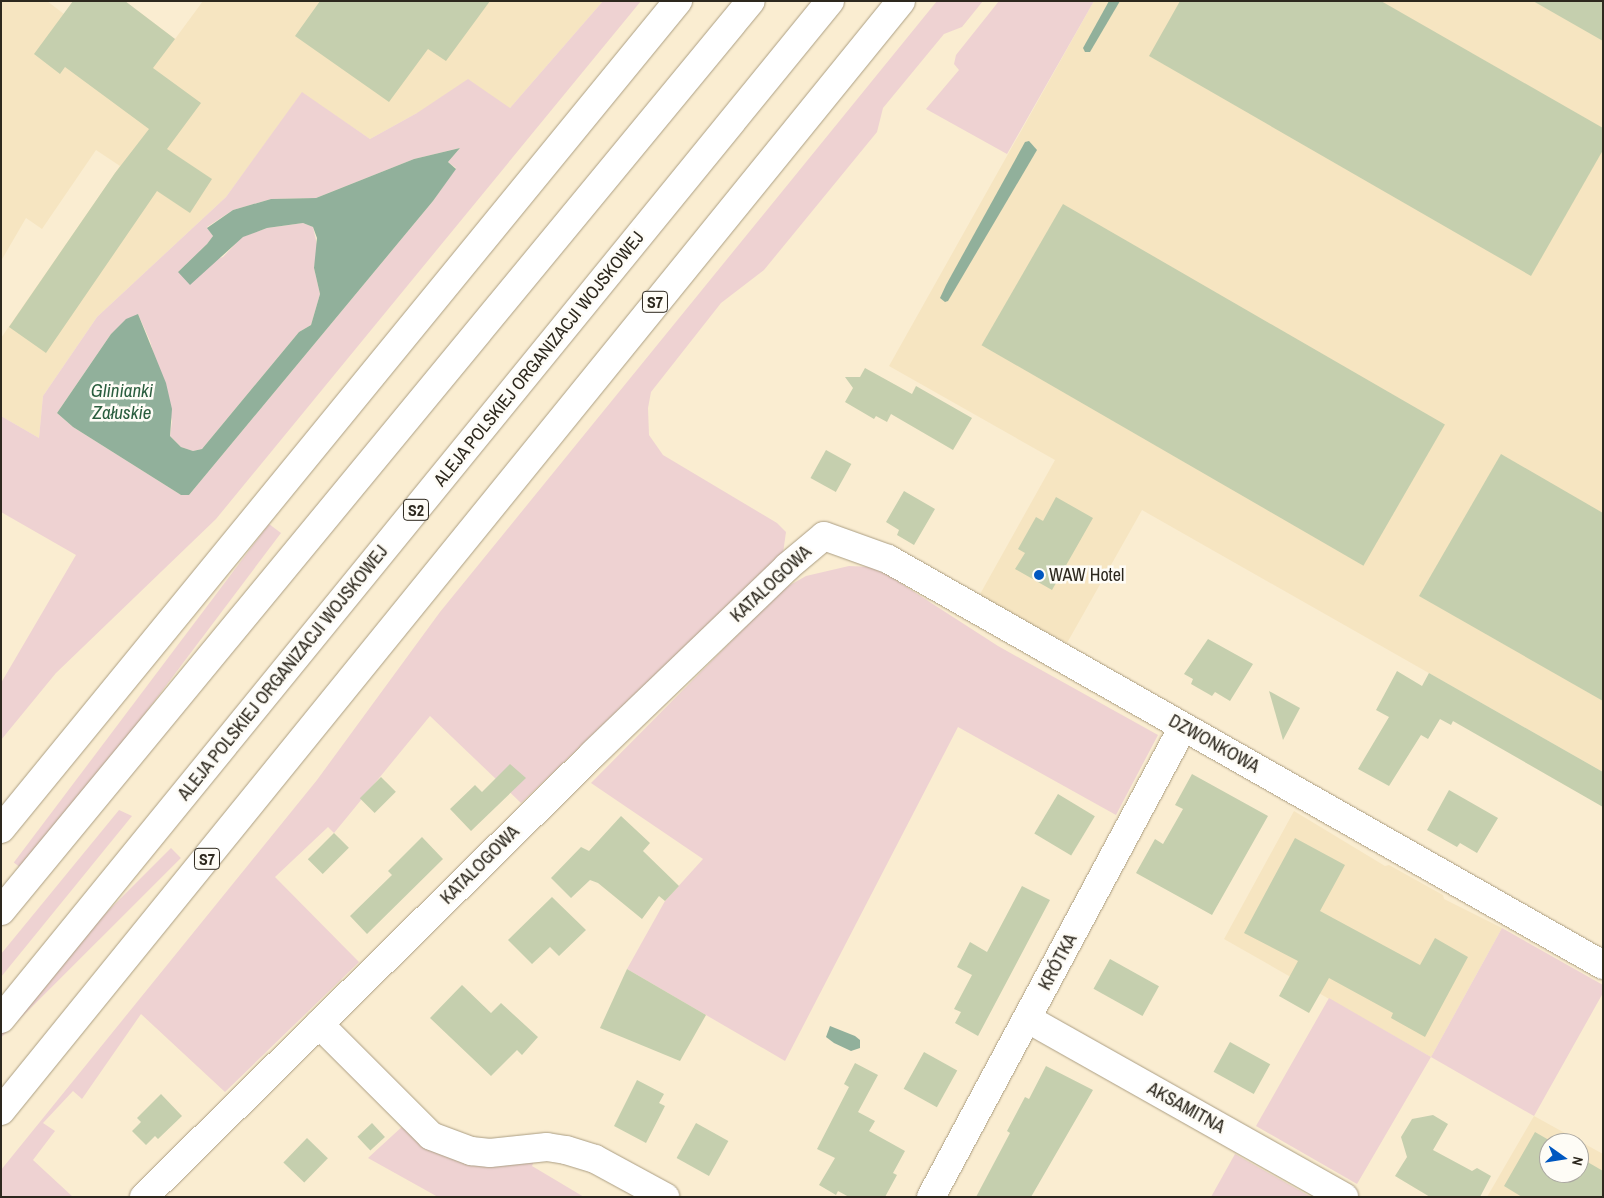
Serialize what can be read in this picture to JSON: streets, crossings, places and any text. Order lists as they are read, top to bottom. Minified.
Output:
{"streets":{"main road":["S7","ALEJA POLSKIEJ ORGANIZACJI WOJSKOWEJ","S2","KATALOGOWA","DZWONKOWA","KRÓTKA","AKSAMITNA"]},"crossings":[["KATALOGOWA","DZWONKOWA"],["DZWONKOWA","KRÓTKA"],["KRÓTKA","AKSAMITNA"]],"water":["Glinianki Załuskie"],"places":["WAW Hotel"],"north":"right"}
